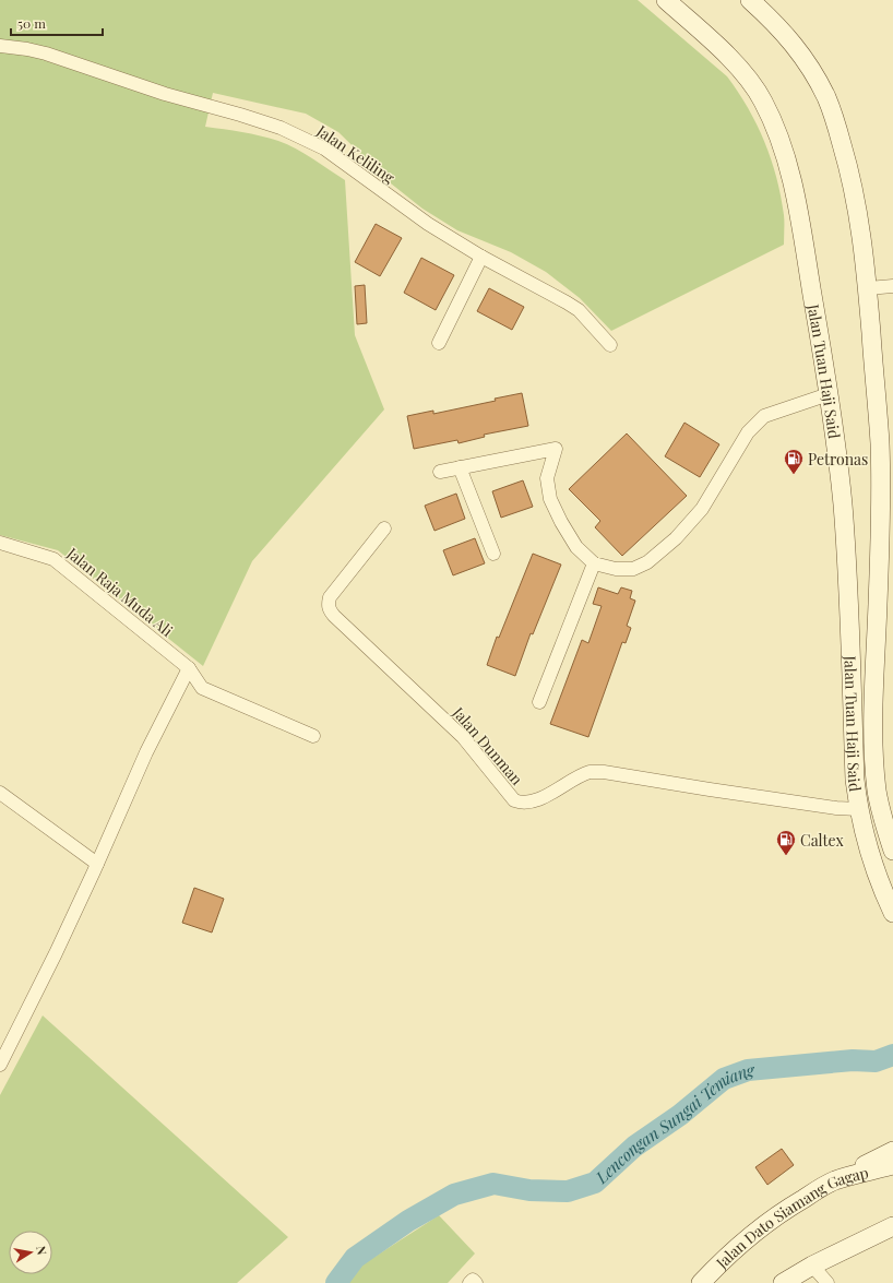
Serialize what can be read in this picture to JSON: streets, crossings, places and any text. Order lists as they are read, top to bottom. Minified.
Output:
{"streets":{"main road":["Jalan Tuan Haji Said","Jalan Dato Siamang Gagap"],"street":["Jalan Keliling","Jalan Raja Muda Ali","Jalan Dunman"]},"crossings":[["Jalan Tuan Haji Said","Jalan Dunman"]],"water":["Lencongan Sungai Temiang"],"places":{"fuel station":["Petronas","Caltex"]},"scale_bar":"50 m","north":"right"}
